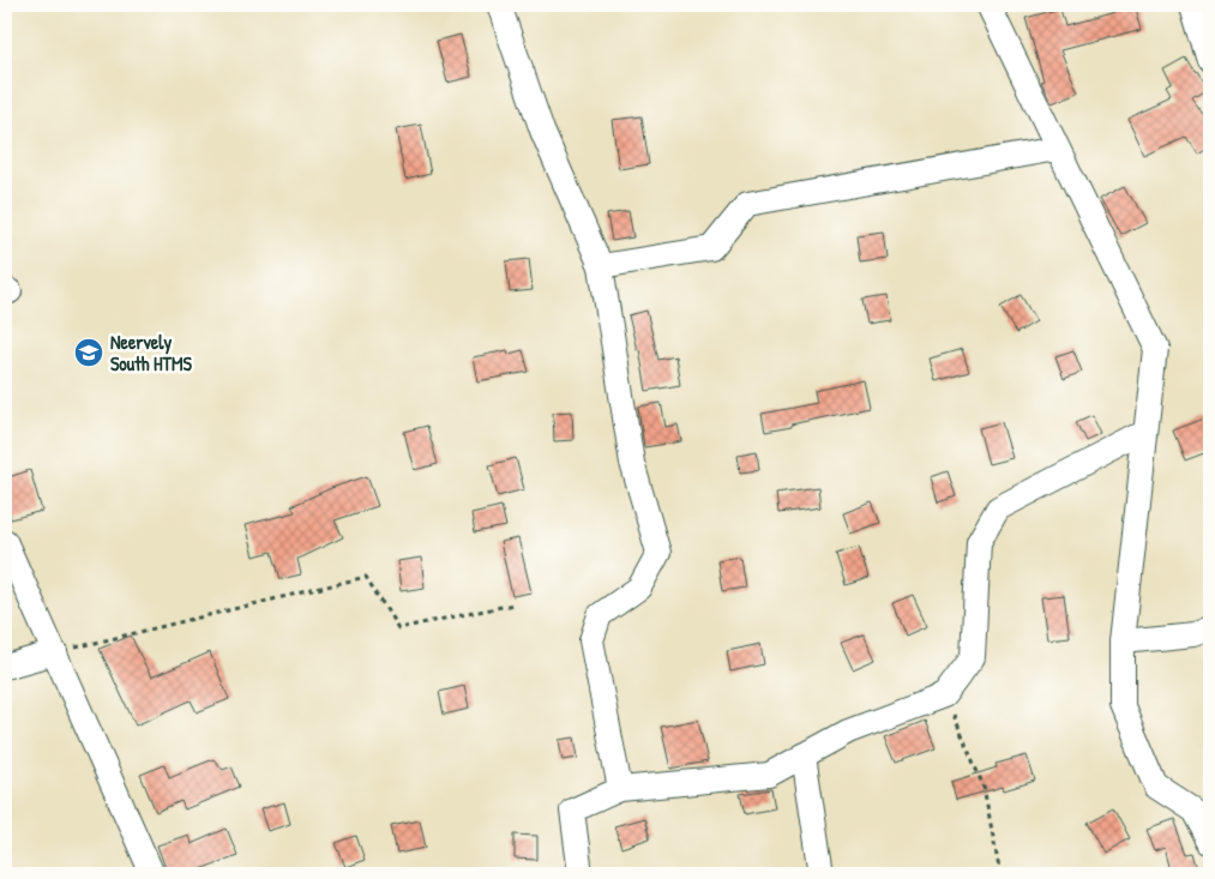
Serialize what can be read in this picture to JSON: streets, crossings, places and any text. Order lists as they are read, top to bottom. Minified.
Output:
{"places":{"school or university":["Neervely South HTMS"]}}
